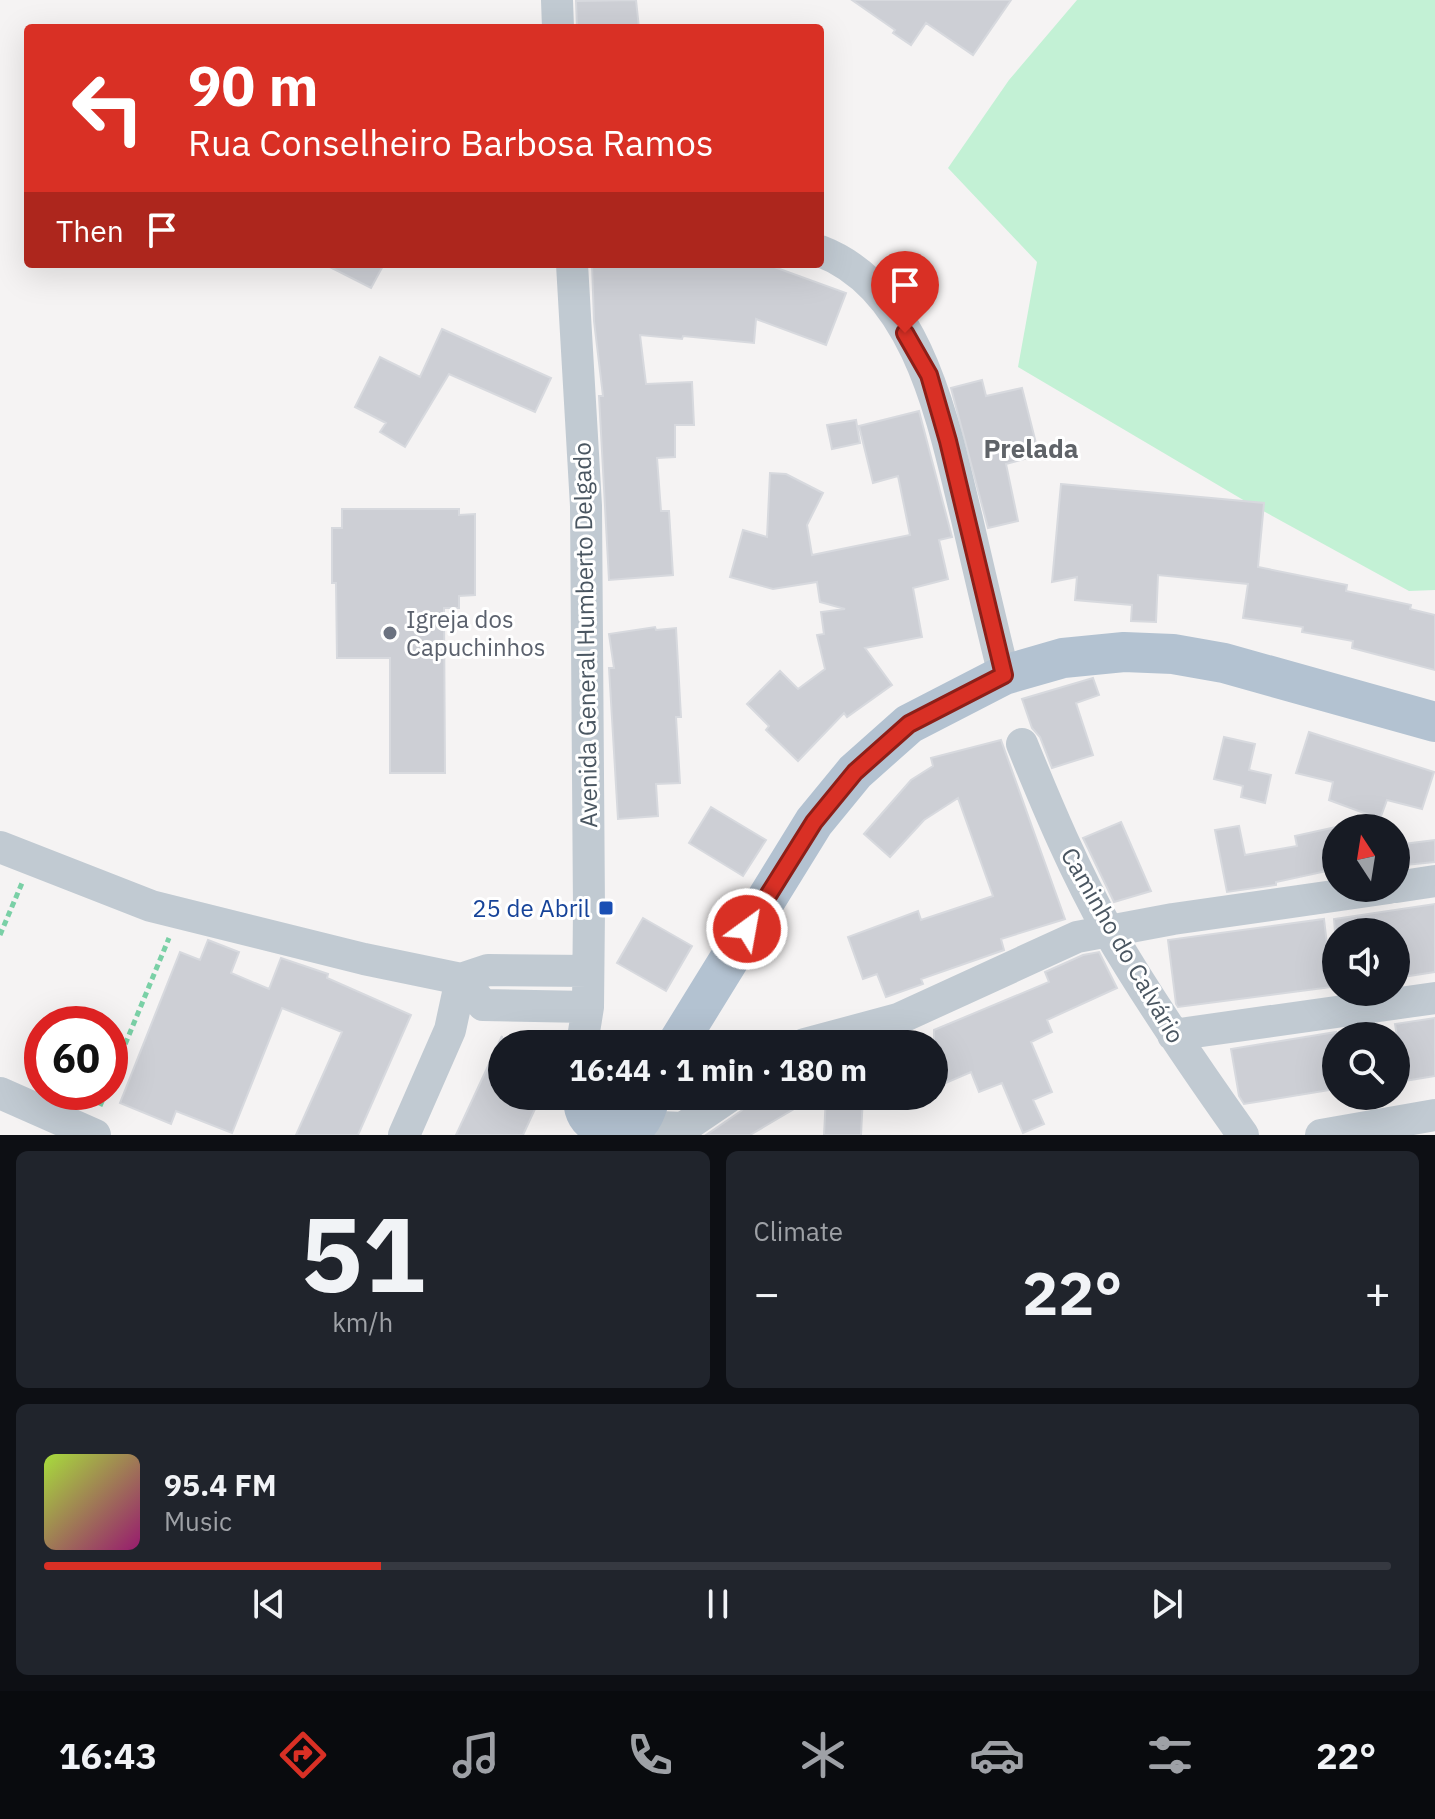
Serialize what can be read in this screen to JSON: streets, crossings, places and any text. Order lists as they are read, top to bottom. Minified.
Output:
{"streets":{"street":["Avenida General Humberto Delgado","Caminho do Calvário"]},"districts":["Prelada"],"places":{"other":["Igreja dos Capuchinhos"],"transit":["25 de Abril"]},"north":"top","page":{"turn":["90 m","Rua Conselheiro Barbosa Ramos"],"then":"Then","limit":"60","trip":"16:44 · 1 min · 180 m","tile":[["51","km/h"],"Climate"],"heat":["−","22°","+"],"song":["95.4 FM","Music"],"tabs":["16:43","22°"]}}
